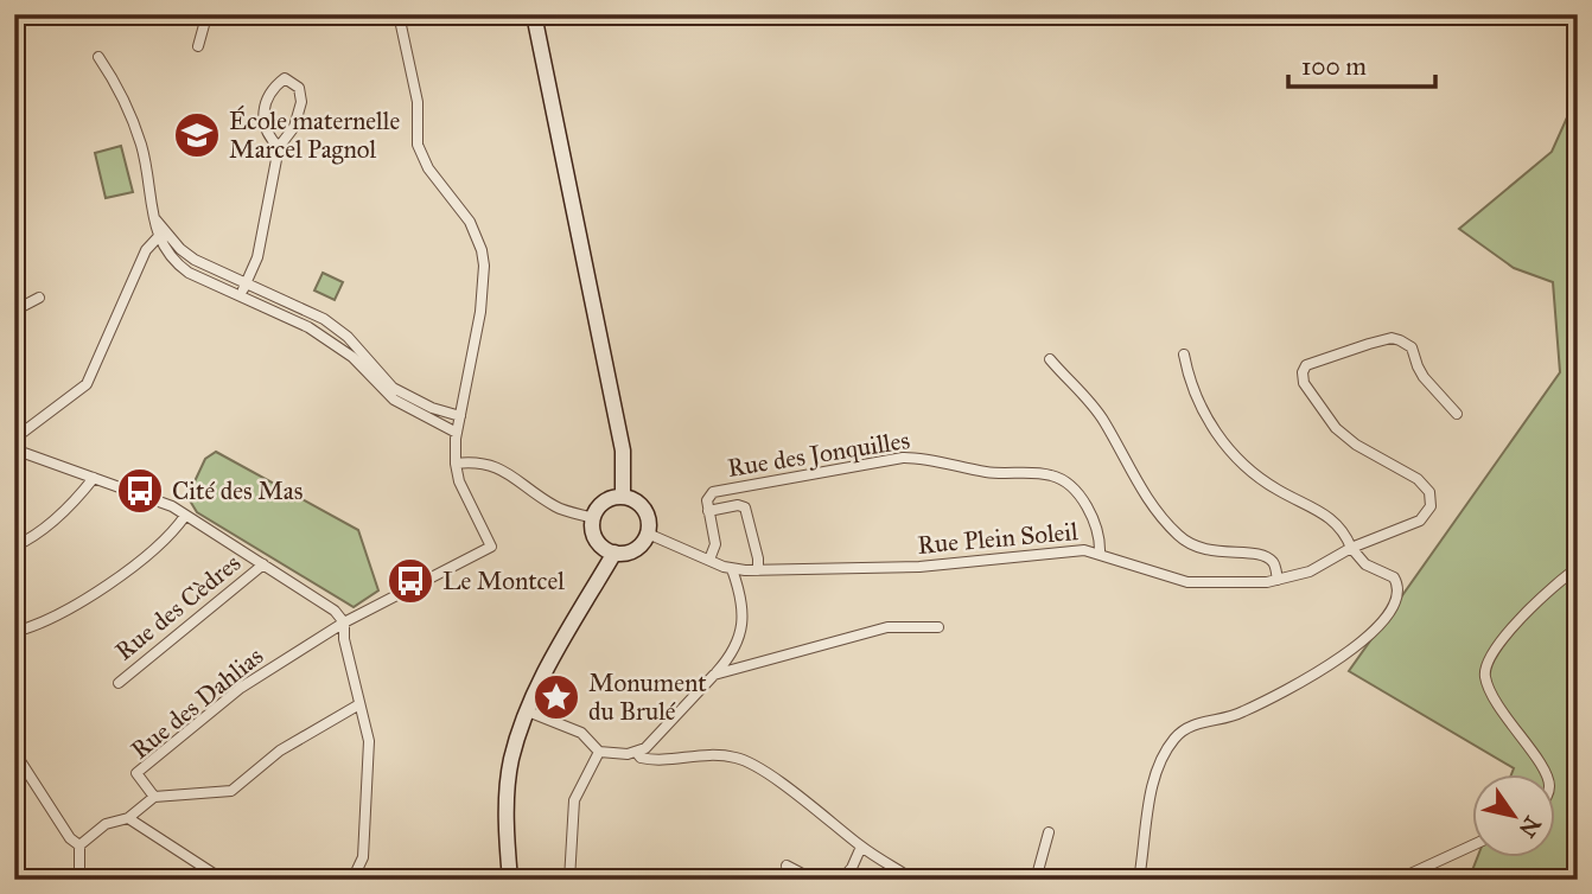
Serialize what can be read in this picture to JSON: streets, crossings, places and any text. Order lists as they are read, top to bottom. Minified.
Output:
{"streets":{"street":["Rue des Jonquilles","Rue Plein Soleil","Rue des Cèdres","Rue des Dahlias"]},"crossings":[["Rue des Jonquilles","Rue Plein Soleil"]],"places":{"school or university":["École maternelle Marcel Pagnol"],"bus stop":["Cité des Mas","Le Montcel"],"place":["Monument du Brulé"]},"scale_bar":"100 m","north":"bottom right"}
